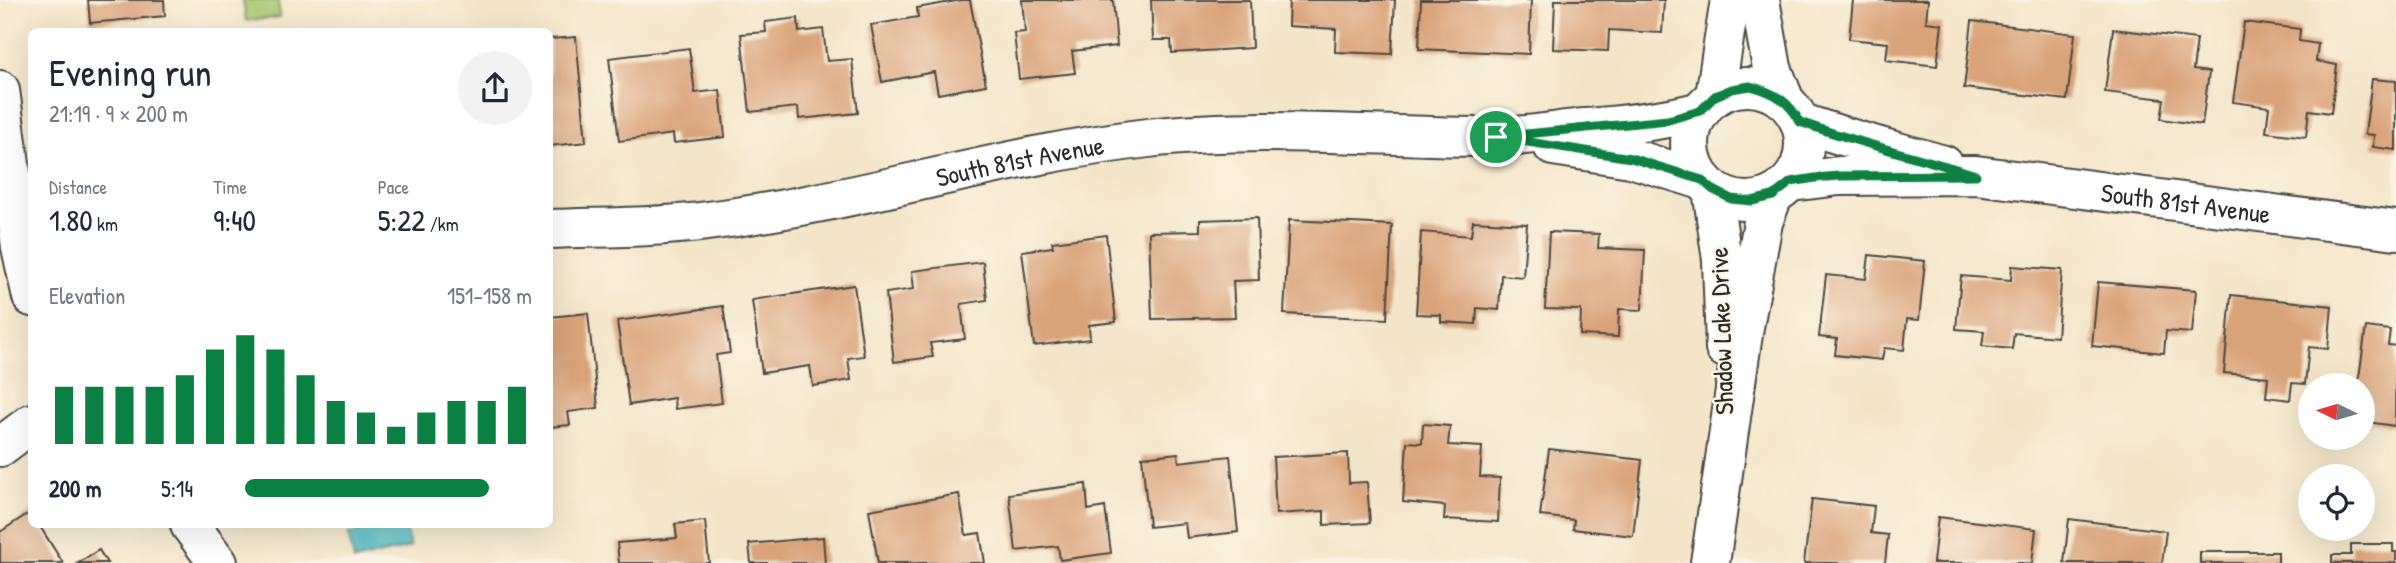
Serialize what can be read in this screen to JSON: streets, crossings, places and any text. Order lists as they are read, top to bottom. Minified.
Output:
{"streets":{"street":["South 81st Avenue","Shadow Lake Drive"]},"crossings":[["South 81st Avenue","Shadow Lake Drive"]],"north":"left","page":{"heading":["Evening run","21:19 · 9 × 200 m"],"stats":[["Distance","1.80 km"],["Time","9:40"],["Pace","5:22 /km"]],"chart":["Elevation","151–158 m"],"list":[{"name":"200 m","note":"5:14"}]}}
